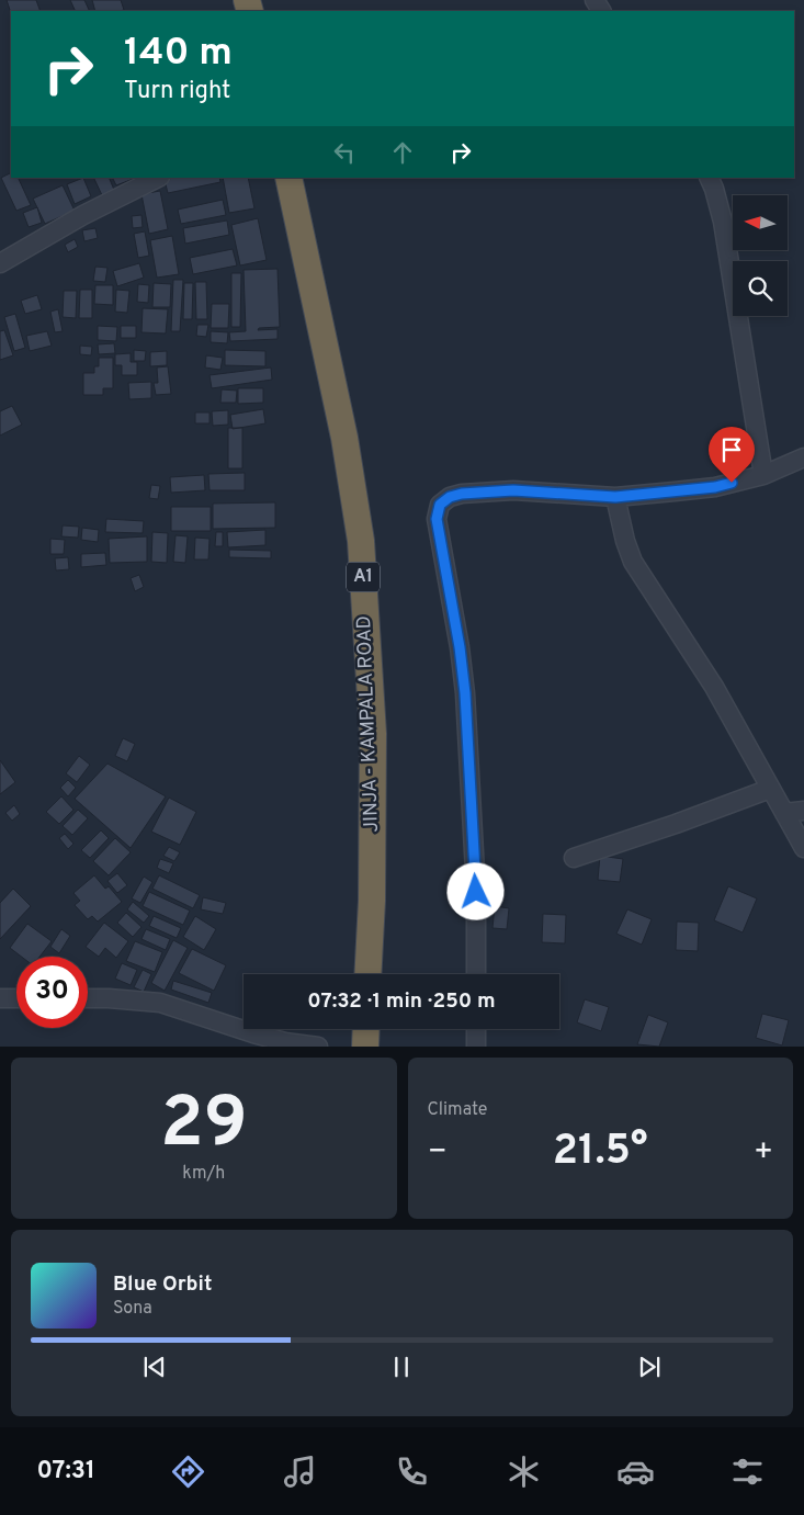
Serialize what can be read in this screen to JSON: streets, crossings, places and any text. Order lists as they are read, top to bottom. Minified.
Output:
{"streets":{"highway":["A1","JINJA - KAMPALA ROAD"]},"north":"left","page":{"turn":["140 m","Turn right"],"limit":"30","trip":"07:32 · 1 min · 250 m","tile":[["29","km/h"],"Climate"],"heat":["−","21.5°","+"],"song":["Blue Orbit","Sona"],"tabs":"07:31"}}
